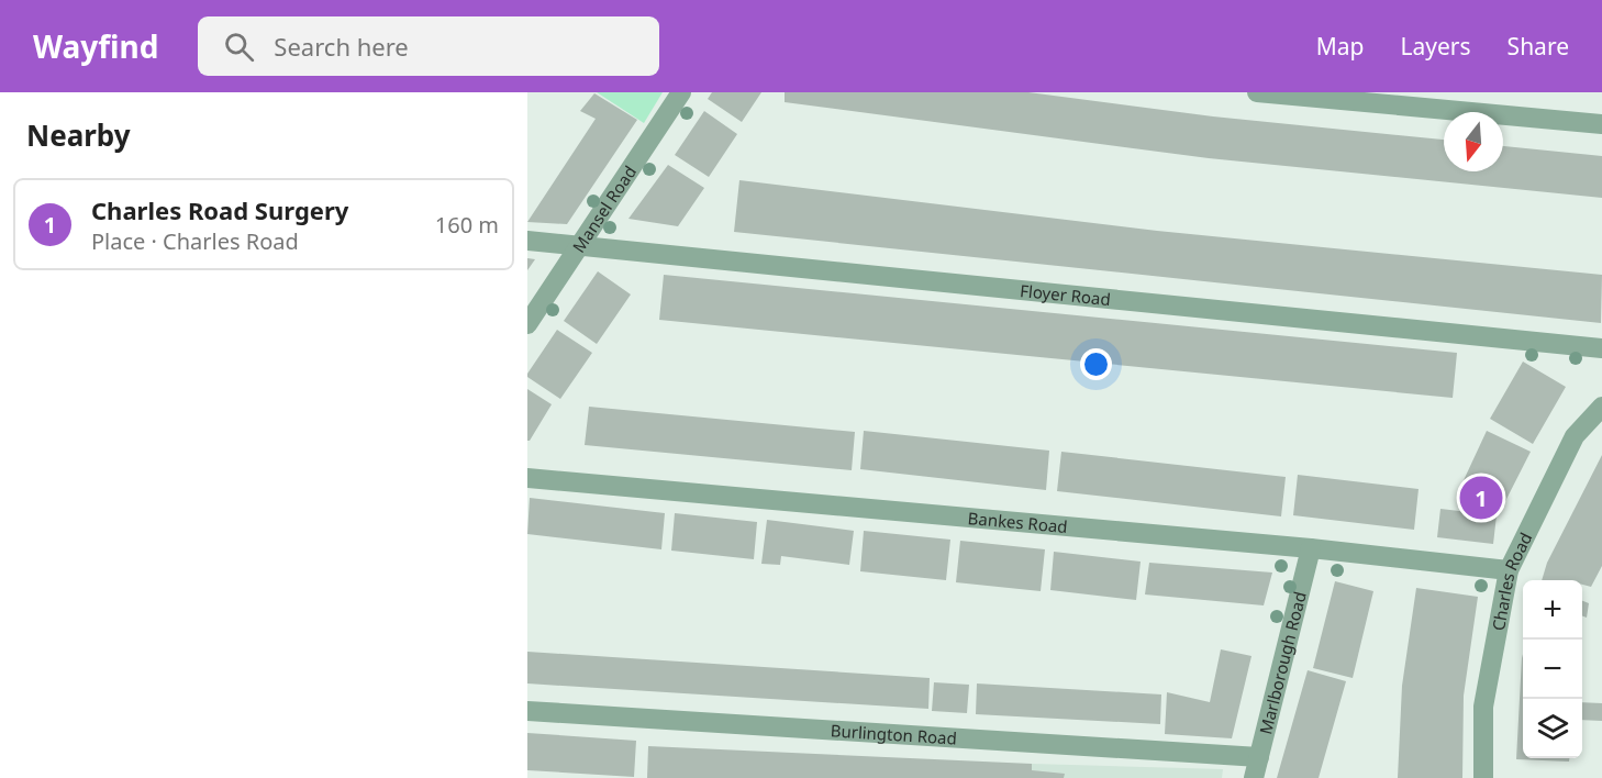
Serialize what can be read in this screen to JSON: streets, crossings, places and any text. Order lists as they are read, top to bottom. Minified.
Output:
{"streets":{"street":["Mansel Road","Floyer Road","Bankes Road","Charles Road","Marlborough Road","Burlington Road"]},"crossings":[["Mansel Road","Floyer Road"],["Bankes Road","Charles Road"],["Bankes Road","Marlborough Road"],["Marlborough Road","Burlington Road"]],"north":"bottom","page":{"header":"Wayfind","search":"Search here","nav":["Map","Layers","Share"],"heading":"Nearby","list":[{"mark":"1","name":"Charles Road Surgery","note":"Place · Charles Road","value":"160 m"}],"pins":"1","map_buttons":["+","−"]}}
